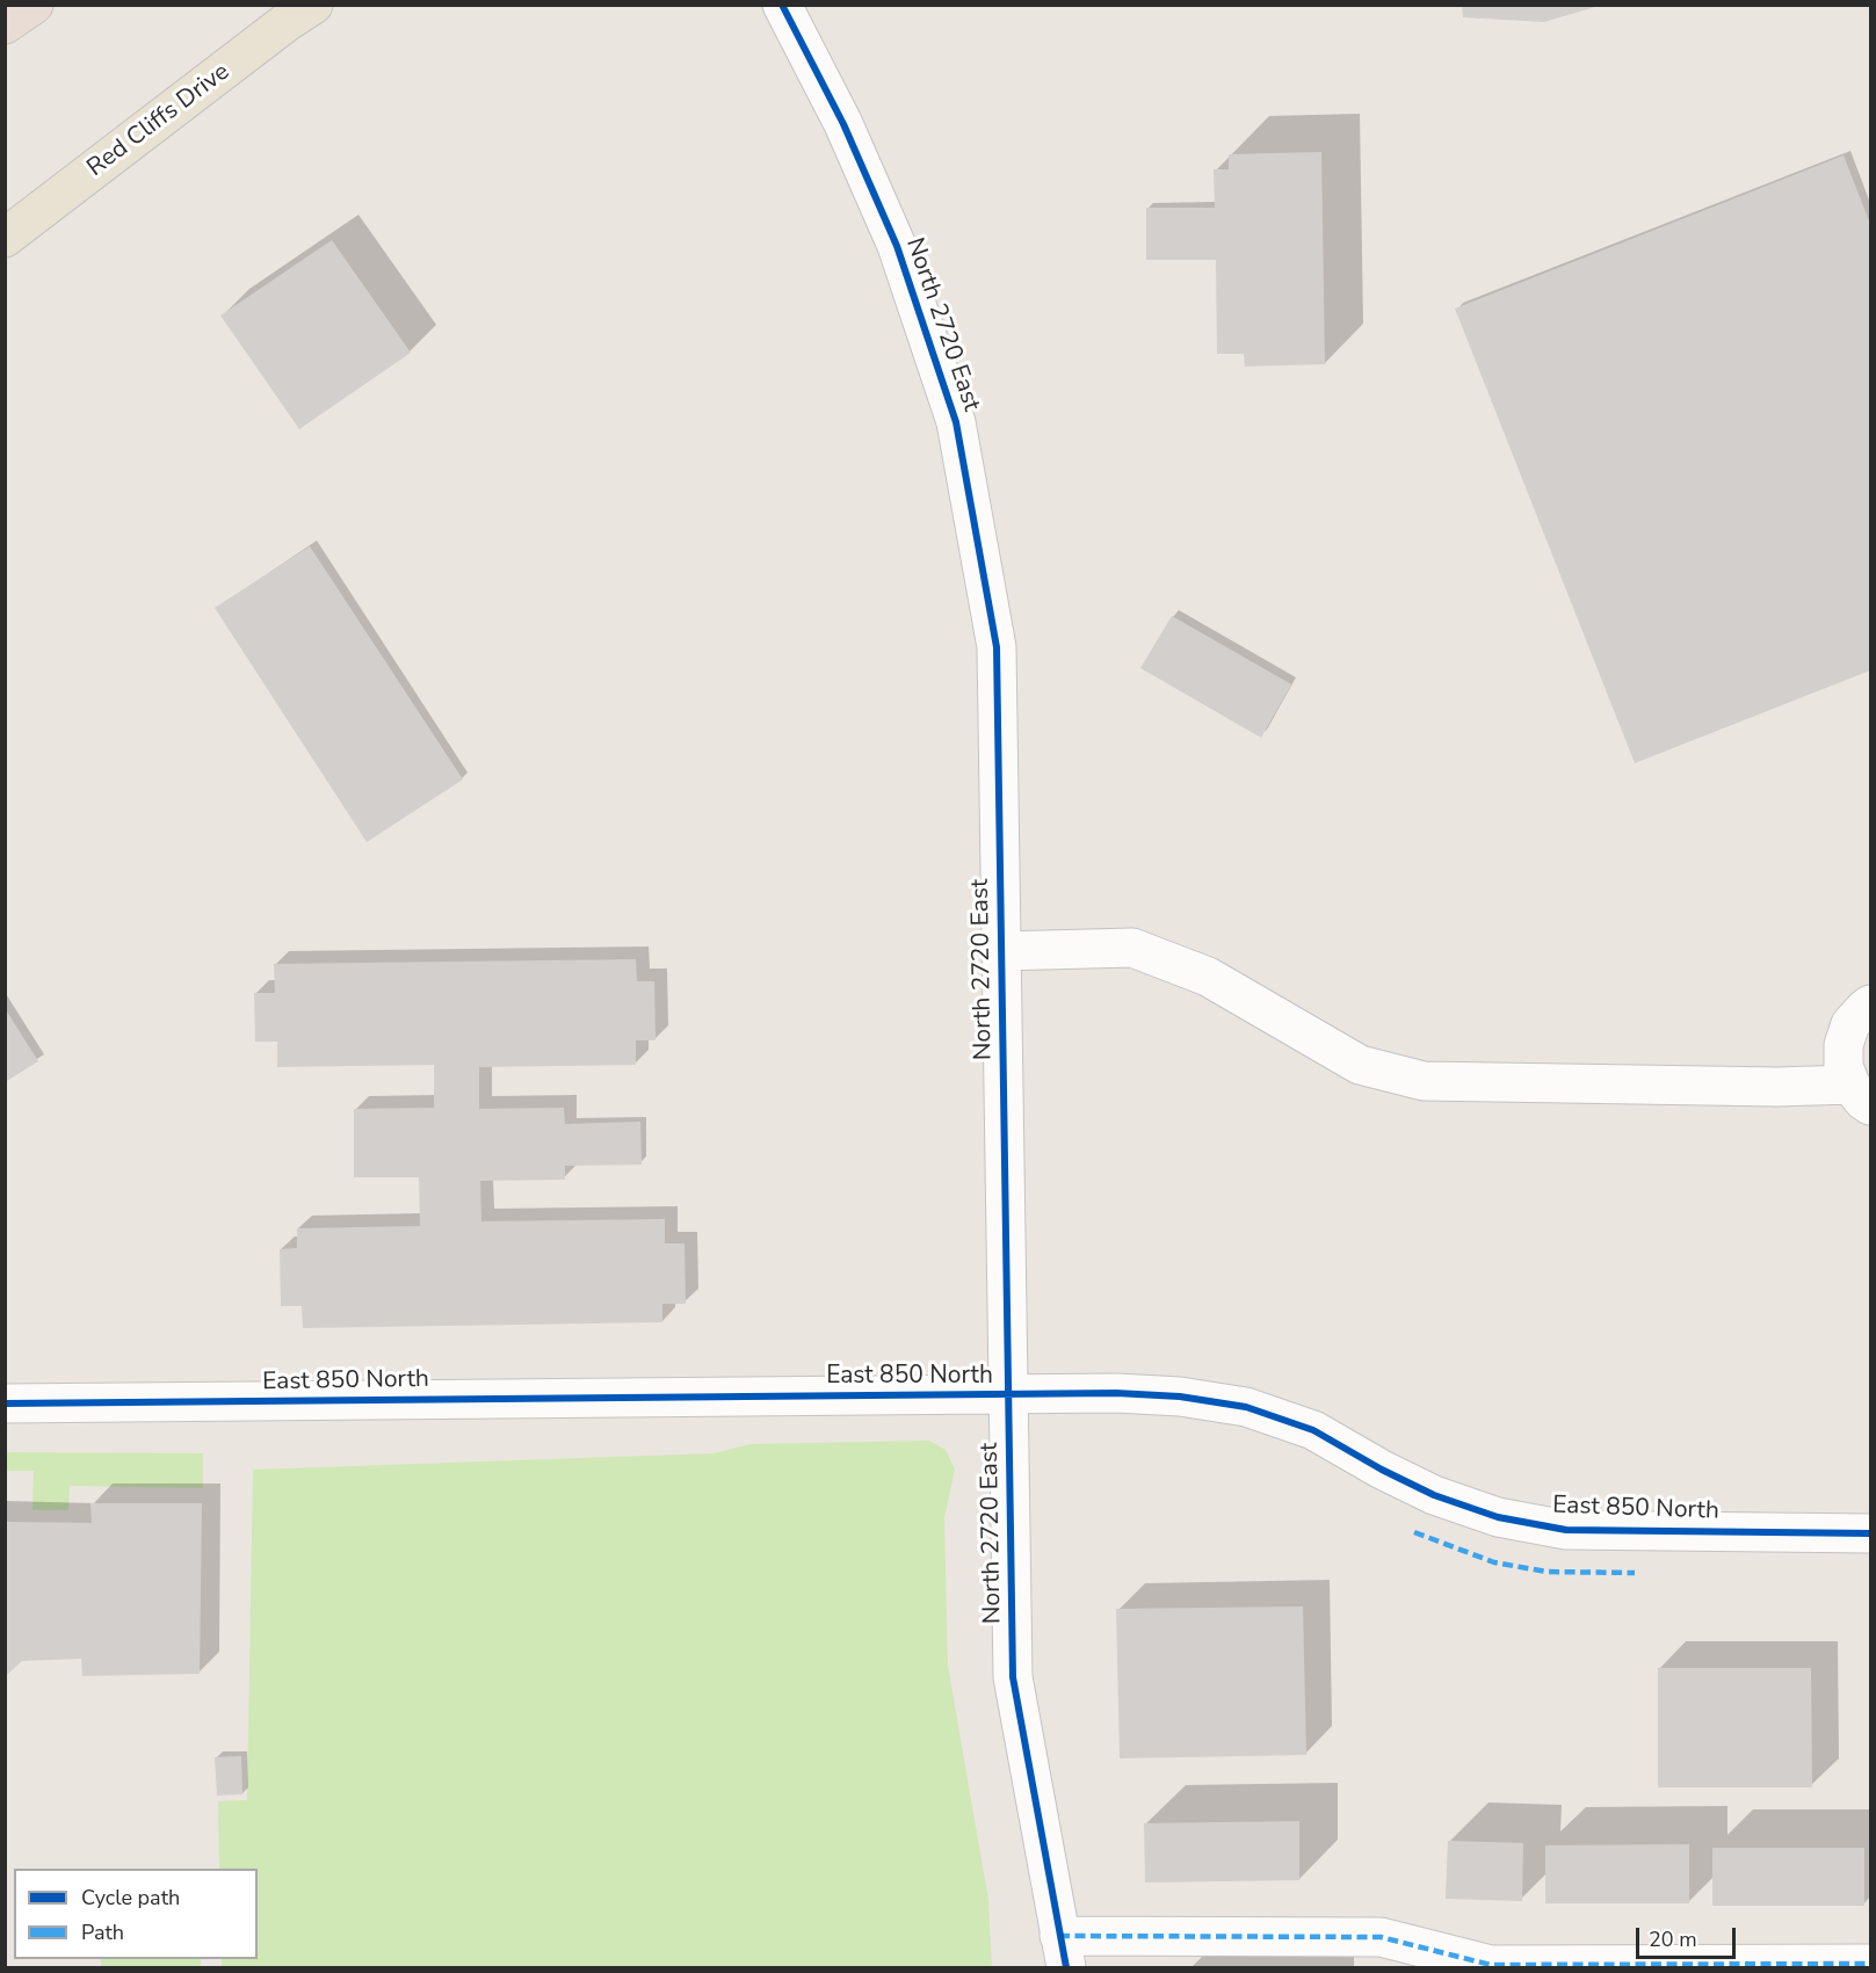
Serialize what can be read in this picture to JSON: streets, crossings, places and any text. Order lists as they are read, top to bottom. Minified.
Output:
{"streets":{"main road":["Red Cliffs Drive"],"street":["North 2720 East","East 850 North"]},"crossings":[["North 2720 East","East 850 North"]],"legend":["Cycle path","Path"],"scale_bar":"20 m"}
